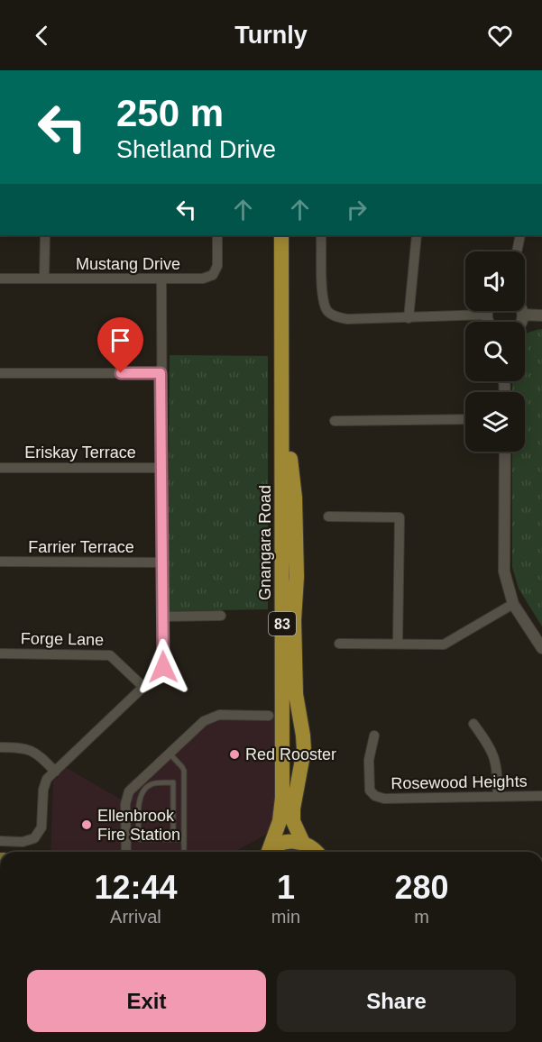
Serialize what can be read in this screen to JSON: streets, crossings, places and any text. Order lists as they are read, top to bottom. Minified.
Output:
{"streets":{"main road":["Gnangara Road","83"],"street":["Mustang Drive","Eriskay Terrace","Farrier Terrace","Forge Lane","Rosewood Heights"]},"crossings":[["Gnangara Road","83"]],"places":["Red Rooster","Ellenbrook Fire Station"],"page":{"header":"Turnly","turn":["250 m","Shetland Drive"],"eta":["12:44","Arrival","1","min","280","m"],"buttons":["Exit","Share"]}}
